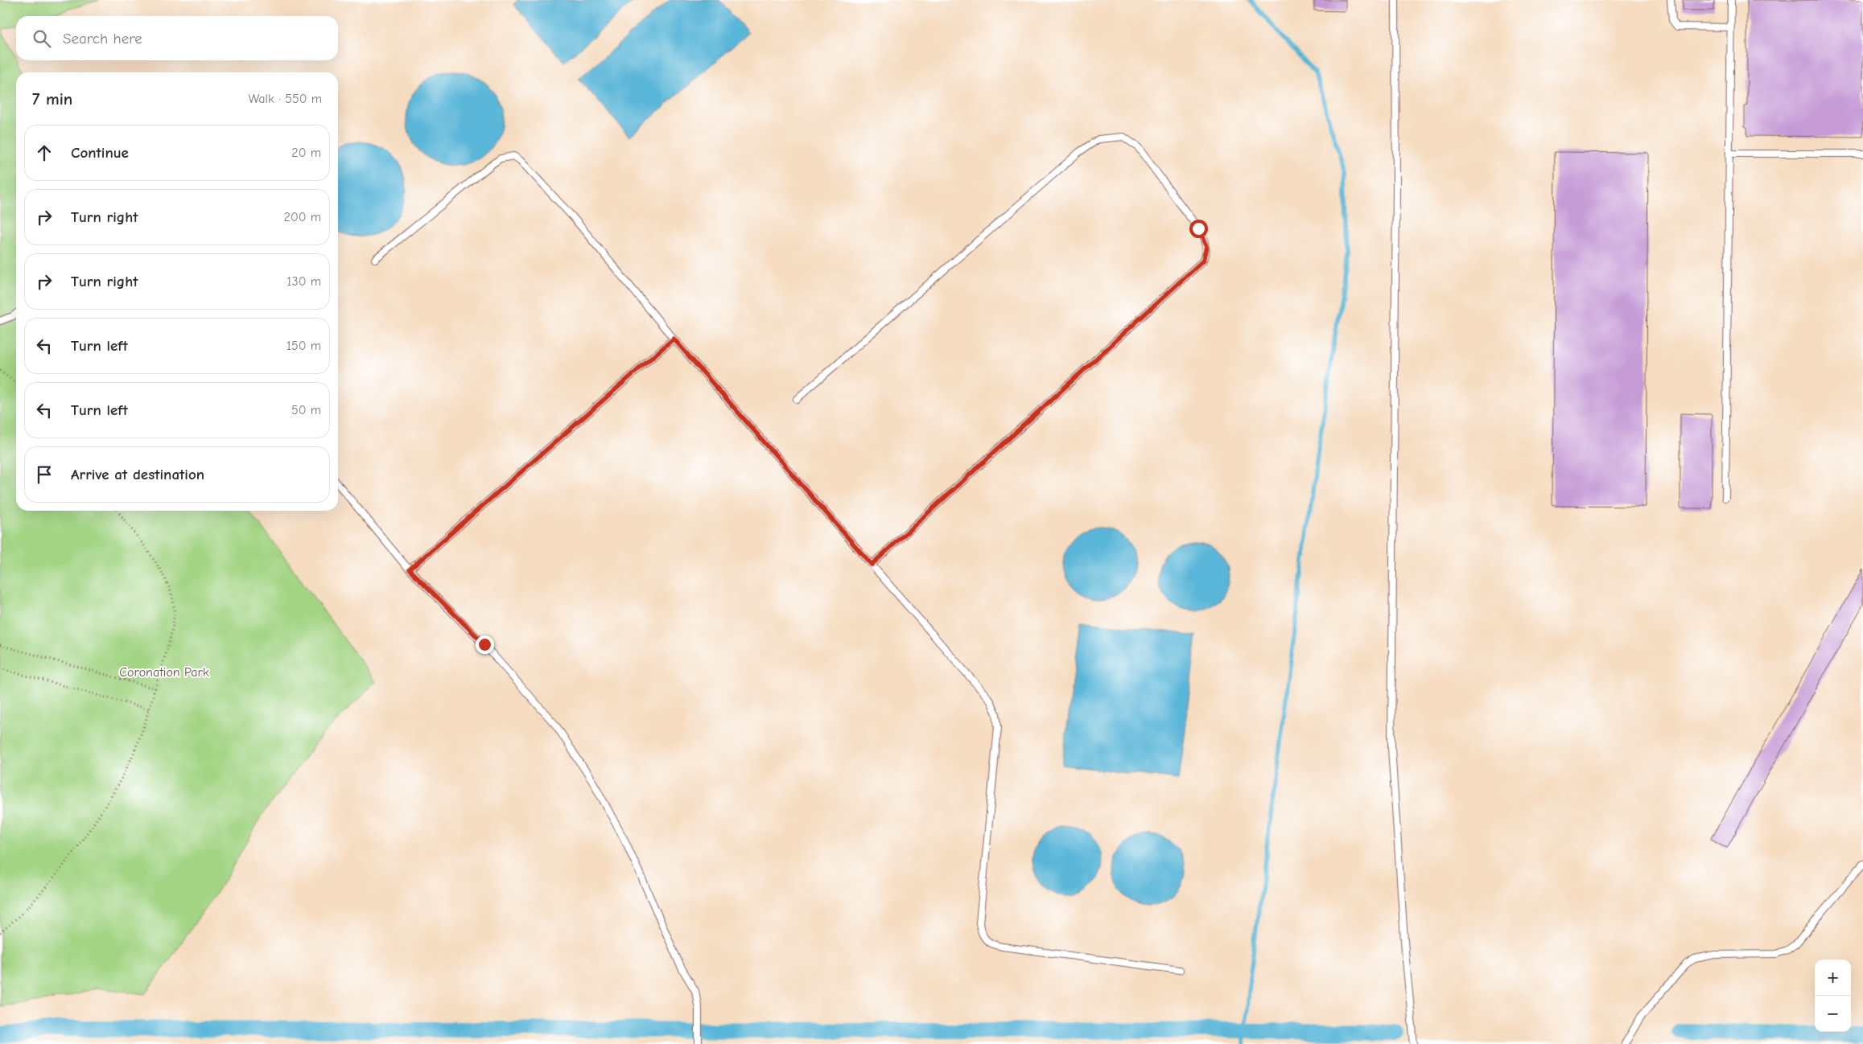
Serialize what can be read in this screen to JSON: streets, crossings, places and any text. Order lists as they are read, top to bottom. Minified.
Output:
{"parks":["Coronation Park"],"page":{"search":"Search here","heading":["7 min","Walk · 550 m"],"list":[["Continue","20 m"],["Turn right","200 m"],["Turn right","130 m"],["Turn left","150 m"],["Turn left","50 m"],"Arrive at destination"],"map_buttons":["+","−"]}}
